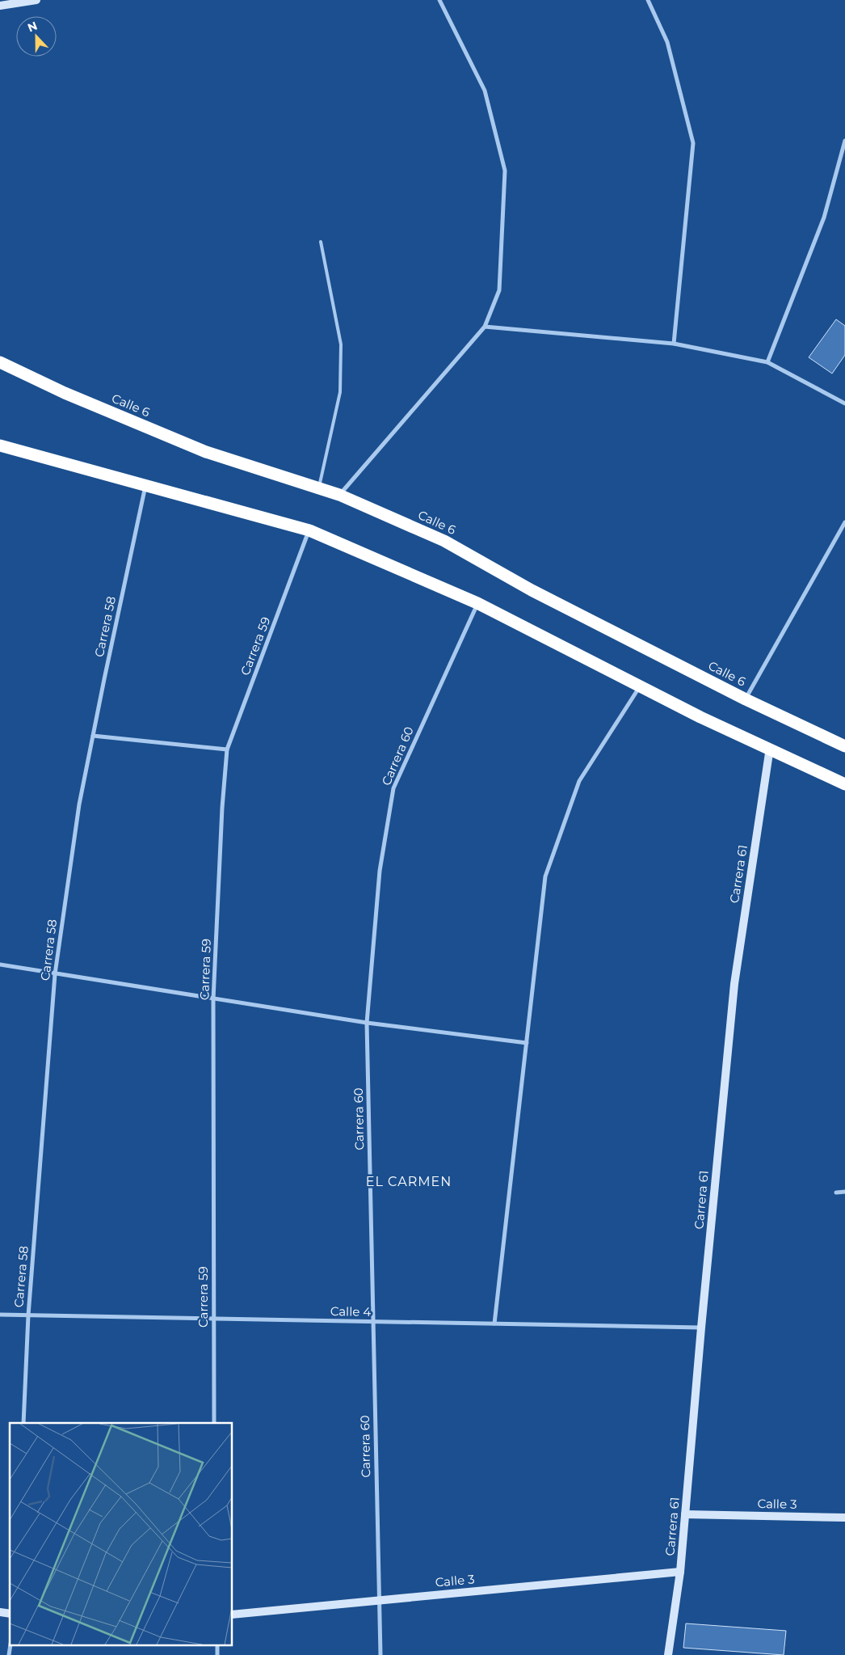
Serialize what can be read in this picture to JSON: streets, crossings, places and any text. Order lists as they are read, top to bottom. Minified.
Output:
{"streets":{"highway":["Calle 6"],"main road":["Carrera 61","Calle 3"],"street":["Carrera 58","Carrera 59","Carrera 60","Calle 4"]},"crossings":[["Carrera 58","Calle 4"],["Carrera 59","Calle 4"],["Carrera 60","Calle 4"],["Carrera 60","Calle 3"],["Carrera 61","Calle 4"],["Carrera 61","Calle 3"]],"districts":["EL CARMEN"],"north":"top"}
